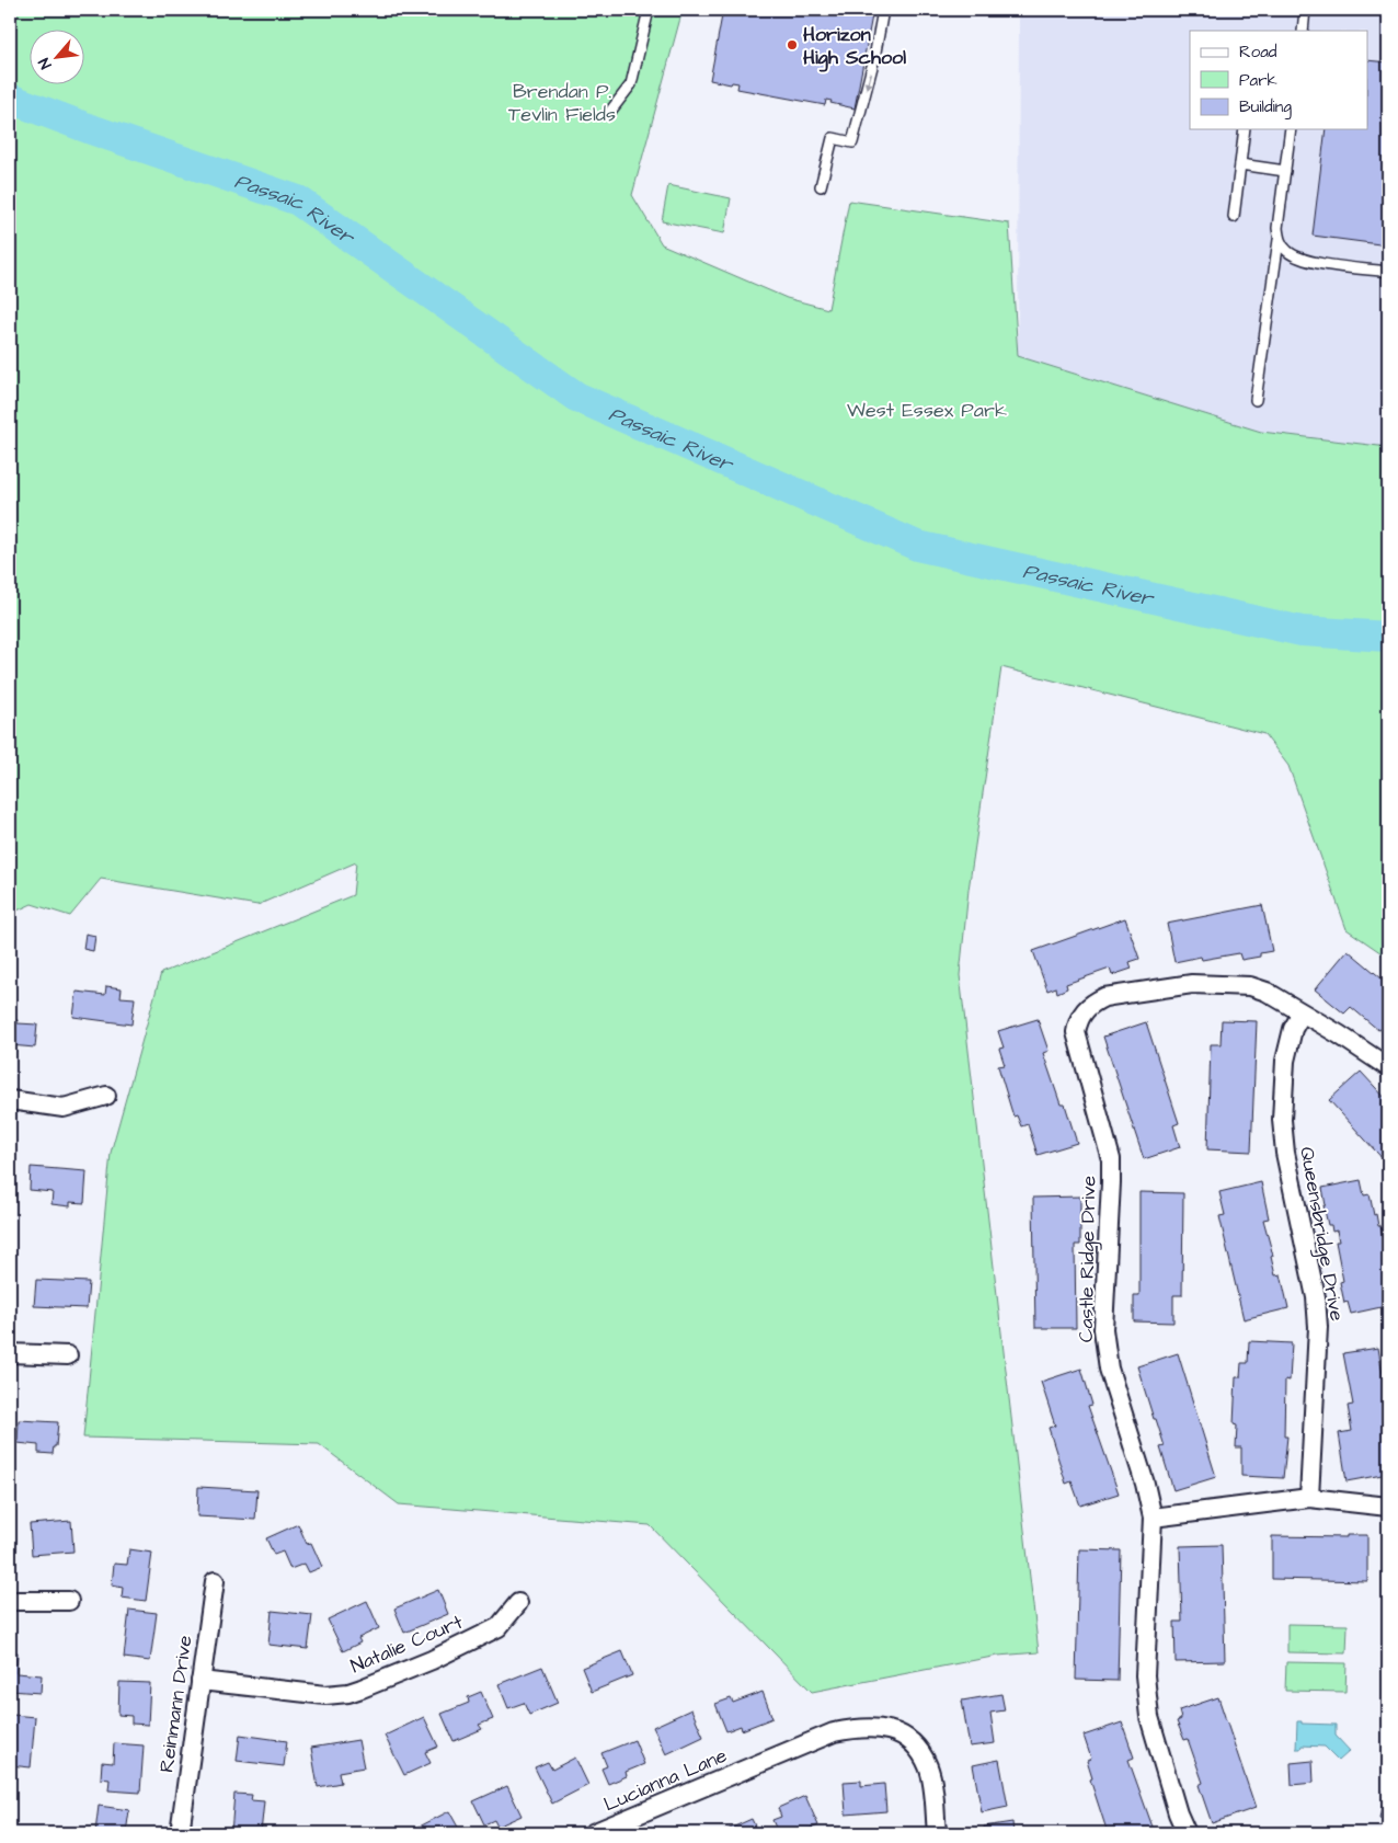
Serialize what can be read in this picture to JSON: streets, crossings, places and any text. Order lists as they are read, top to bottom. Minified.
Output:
{"streets":{"street":["Queensbridge Drive","Castle Ridge Drive","Natalie Court","Reinmann Drive","Lucianna Lane"]},"crossings":[["Queensbridge Drive","Castle Ridge Drive"],["Natalie Court","Reinmann Drive"]],"water":["Passaic River"],"parks":["Brendan P. Tevlin Fields","West Essex Park"],"places":["Horizon High School"],"legend":["Road","Park","Building"],"north":"bottom left"}
